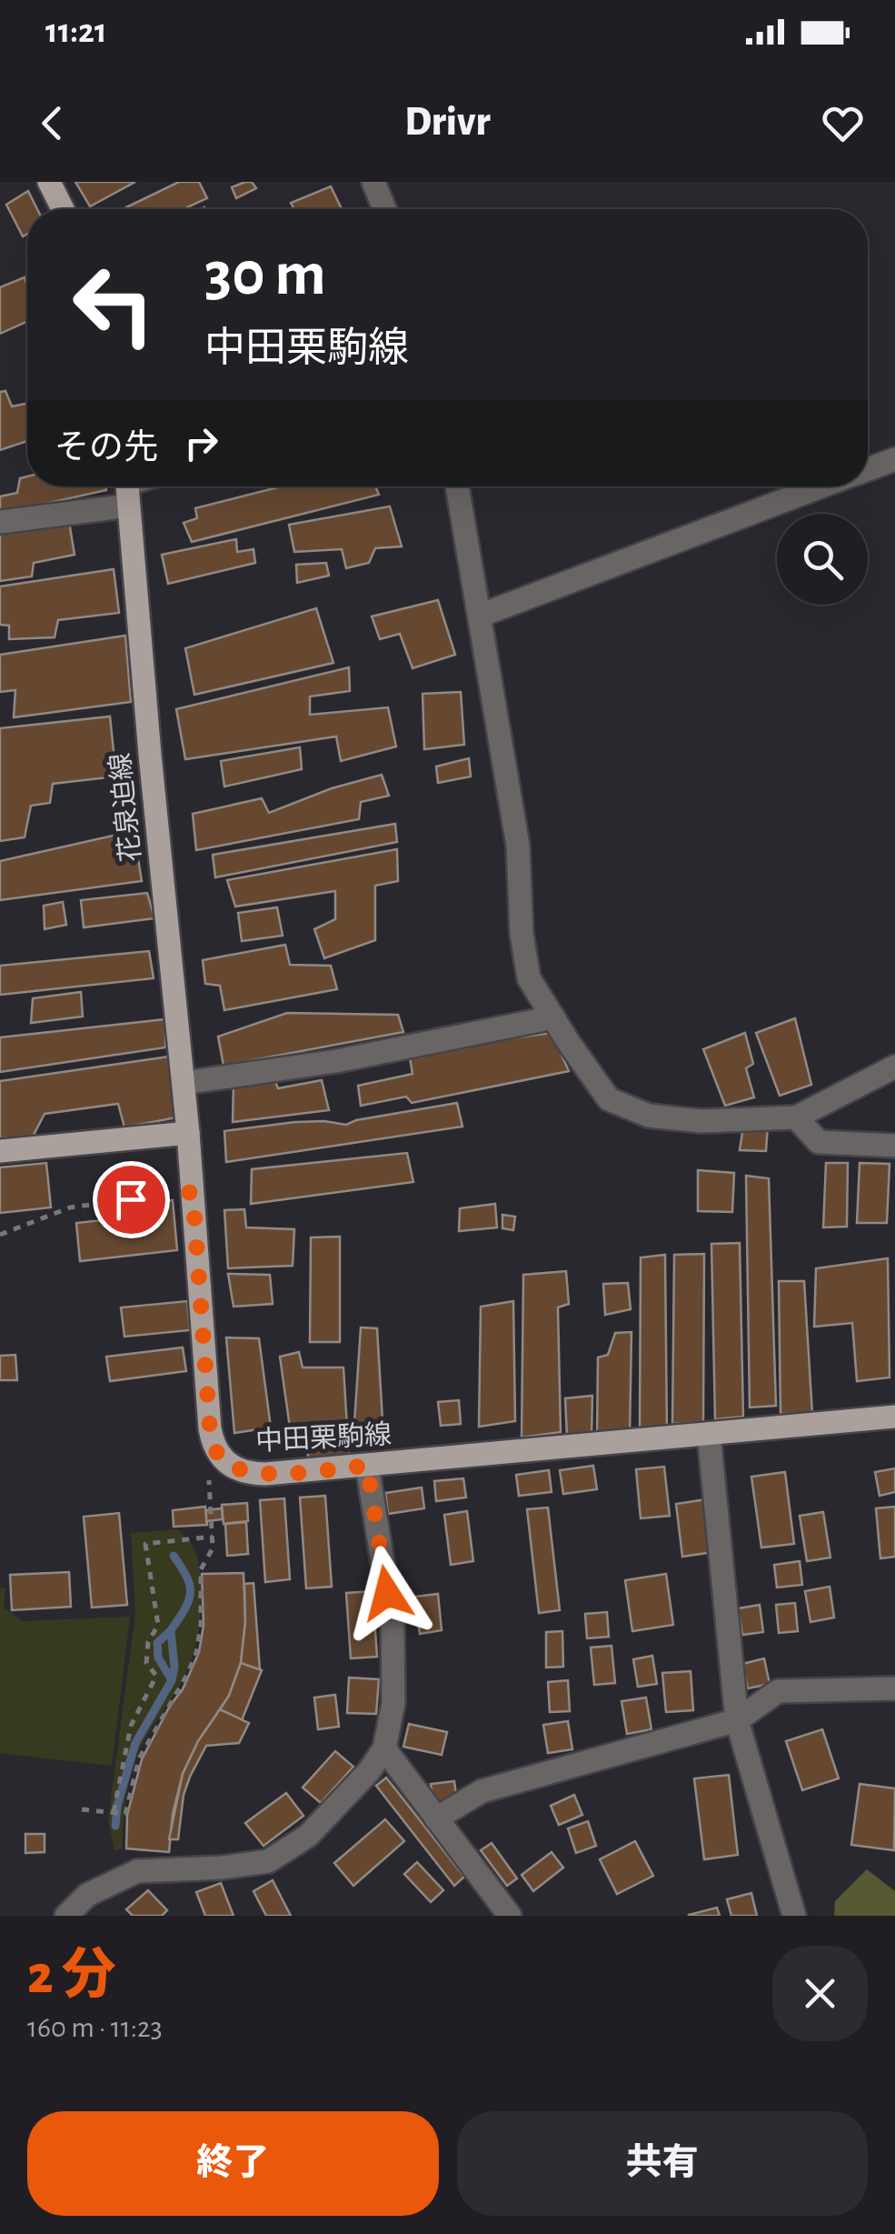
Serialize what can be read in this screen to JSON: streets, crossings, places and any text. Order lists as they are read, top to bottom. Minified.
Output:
{"streets":{"main road":["花泉迫線","中田栗駒線"]},"crossings":[["花泉迫線","中田栗駒線"]],"page":{"status":"11:21","header":"Drivr","turn":["30 m","中田栗駒線"],"then":"その先","heading":["2 分","160 m · 11:23"],"buttons":["終了","共有"]}}
